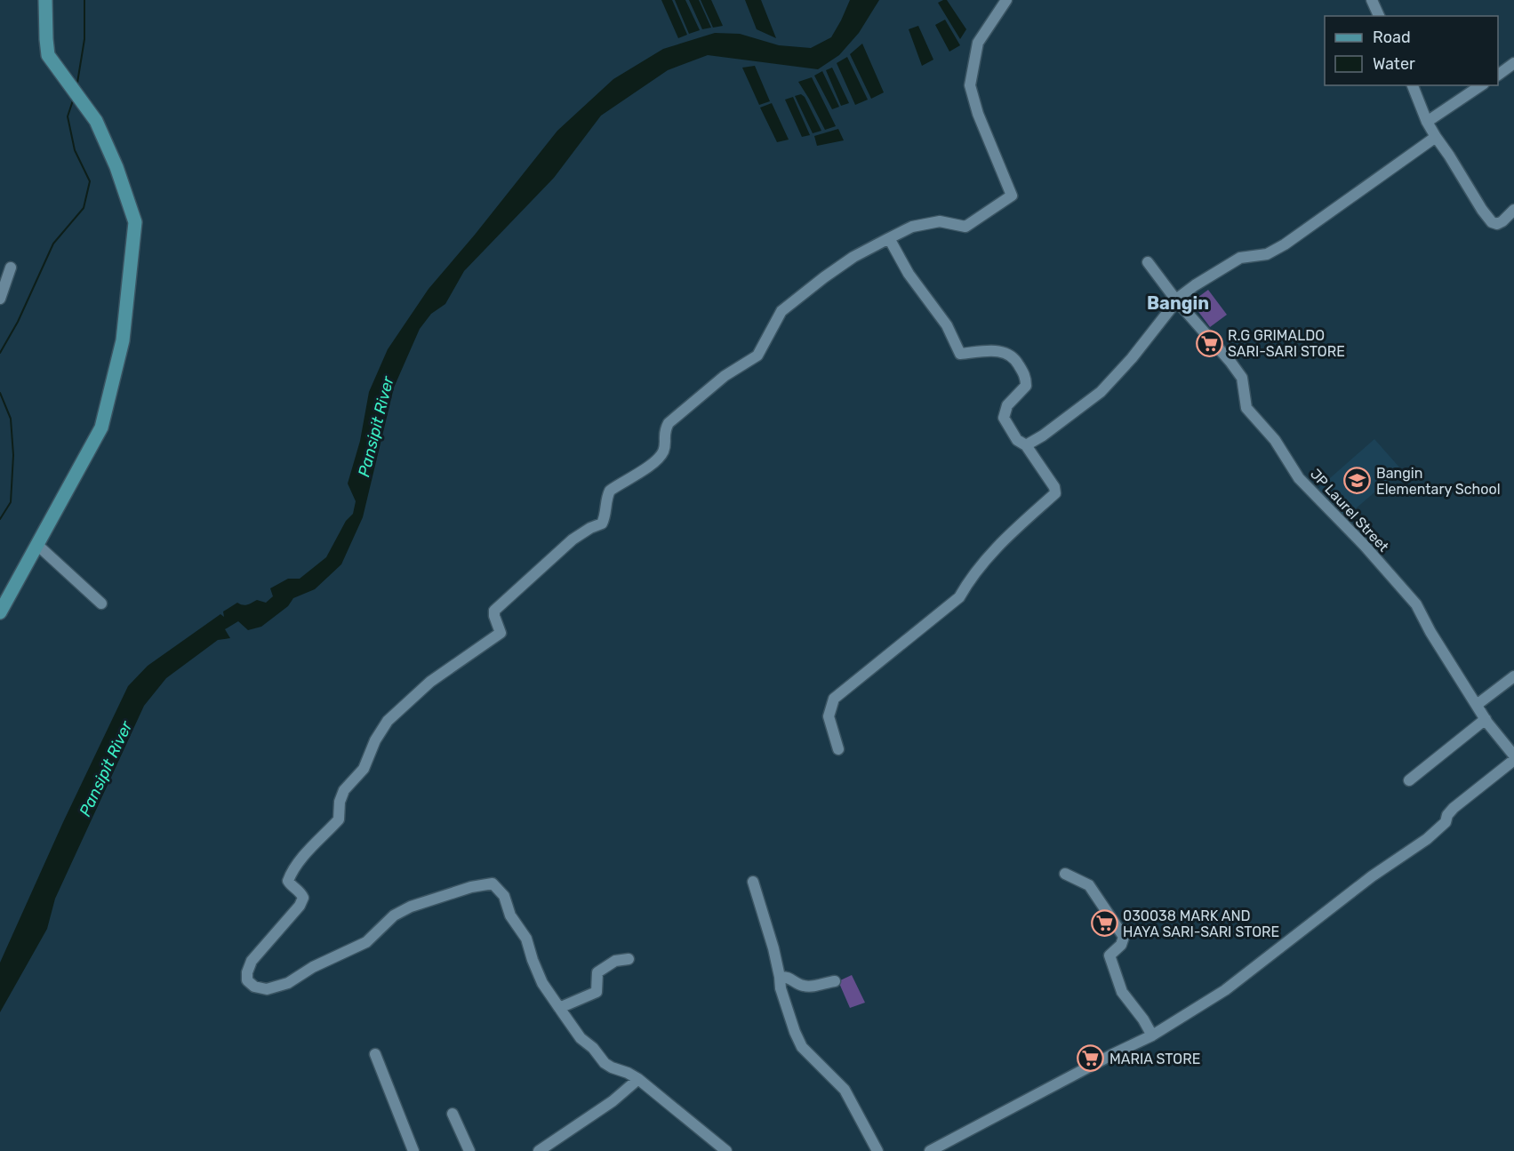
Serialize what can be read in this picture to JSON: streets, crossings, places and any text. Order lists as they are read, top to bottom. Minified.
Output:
{"streets":{"street":["JP Laurel Street"]},"districts":["Bangin"],"water":["Pansipit River"],"places":{"supermarket":["R.G GRIMALDO SARI-SARI STORE","030038 MARK AND HAYA SARI-SARI STORE","MARIA STORE"],"school or university":["Bangin Elementary School"]},"legend":["Road","Water"]}
